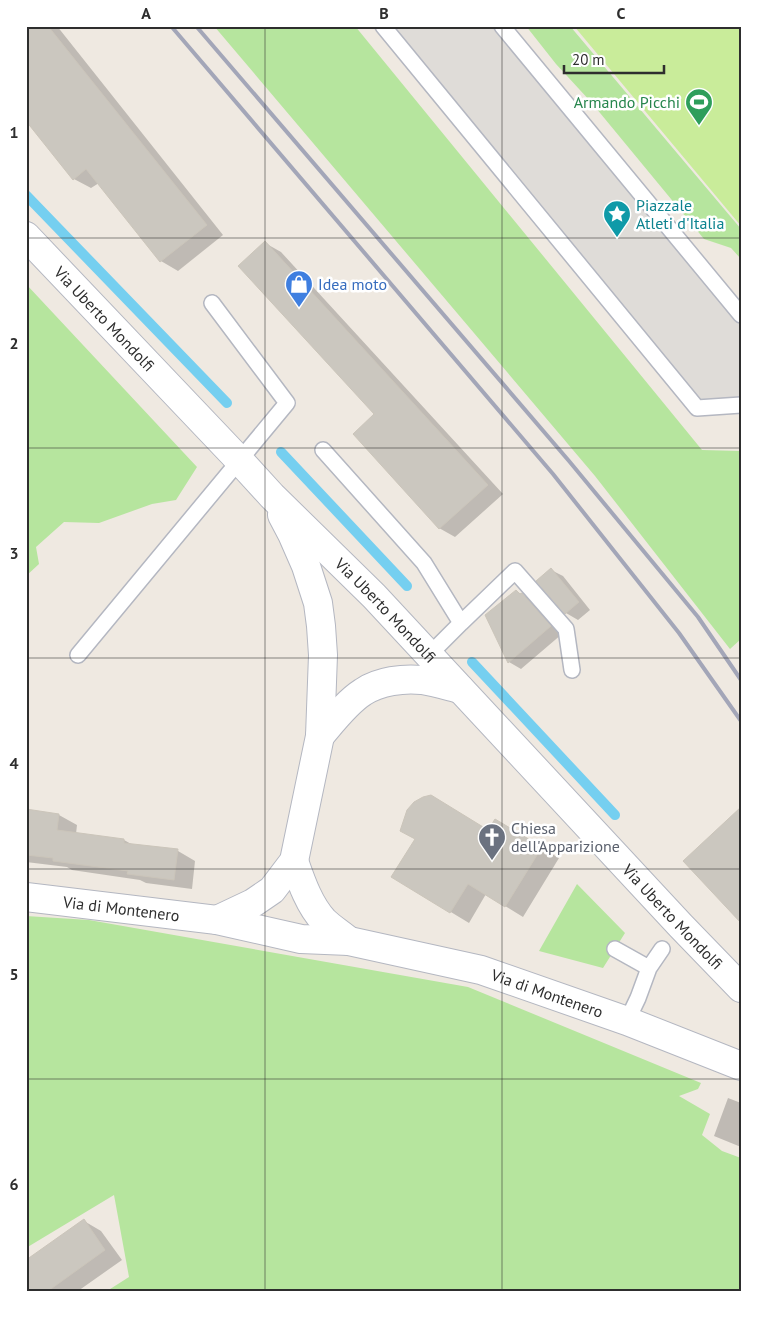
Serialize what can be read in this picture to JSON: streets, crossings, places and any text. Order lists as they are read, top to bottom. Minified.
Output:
{"streets":{"main road":["Via Uberto Mondolfi","Via di Montenero"]},"places":{"sports":["Armando Picchi"],"place":["Piazzale Atleti d'Italia"],"shop":["Idea moto"],"church":["Chiesa dell'Apparizione"]},"scale_bar":"20 m","grid":{"columns":["A","B","C"],"rows":["1","2","3","4","5","6"]}}
